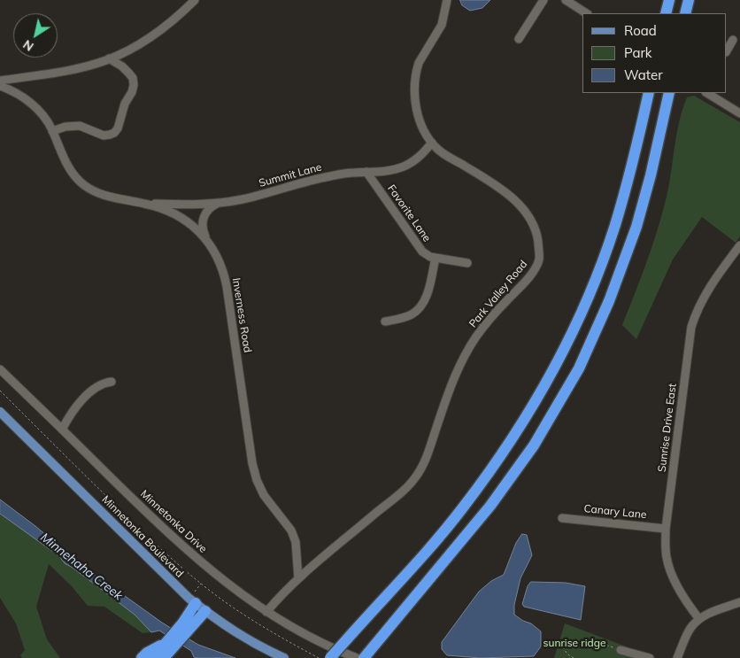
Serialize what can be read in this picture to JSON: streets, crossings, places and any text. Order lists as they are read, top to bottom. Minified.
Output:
{"streets":{"main road":["Minnetonka Boulevard"],"street":["Summit Lane","Favorite Lane","Park Valley Road","Inverness Road","Sunrise Drive East","Canary Lane","Minnetonka Drive"]},"crossings":[["Summit Lane","Favorite Lane"],["Summit Lane","Park Valley Road"],["Summit Lane","Inverness Road"],["Park Valley Road","Inverness Road"],["Park Valley Road","Minnetonka Drive"],["Sunrise Drive East","Canary Lane"]],"water":["Minnehaha Creek"],"parks":["sunrise ridge"],"legend":["Road","Park","Water"],"north":"bottom left"}
